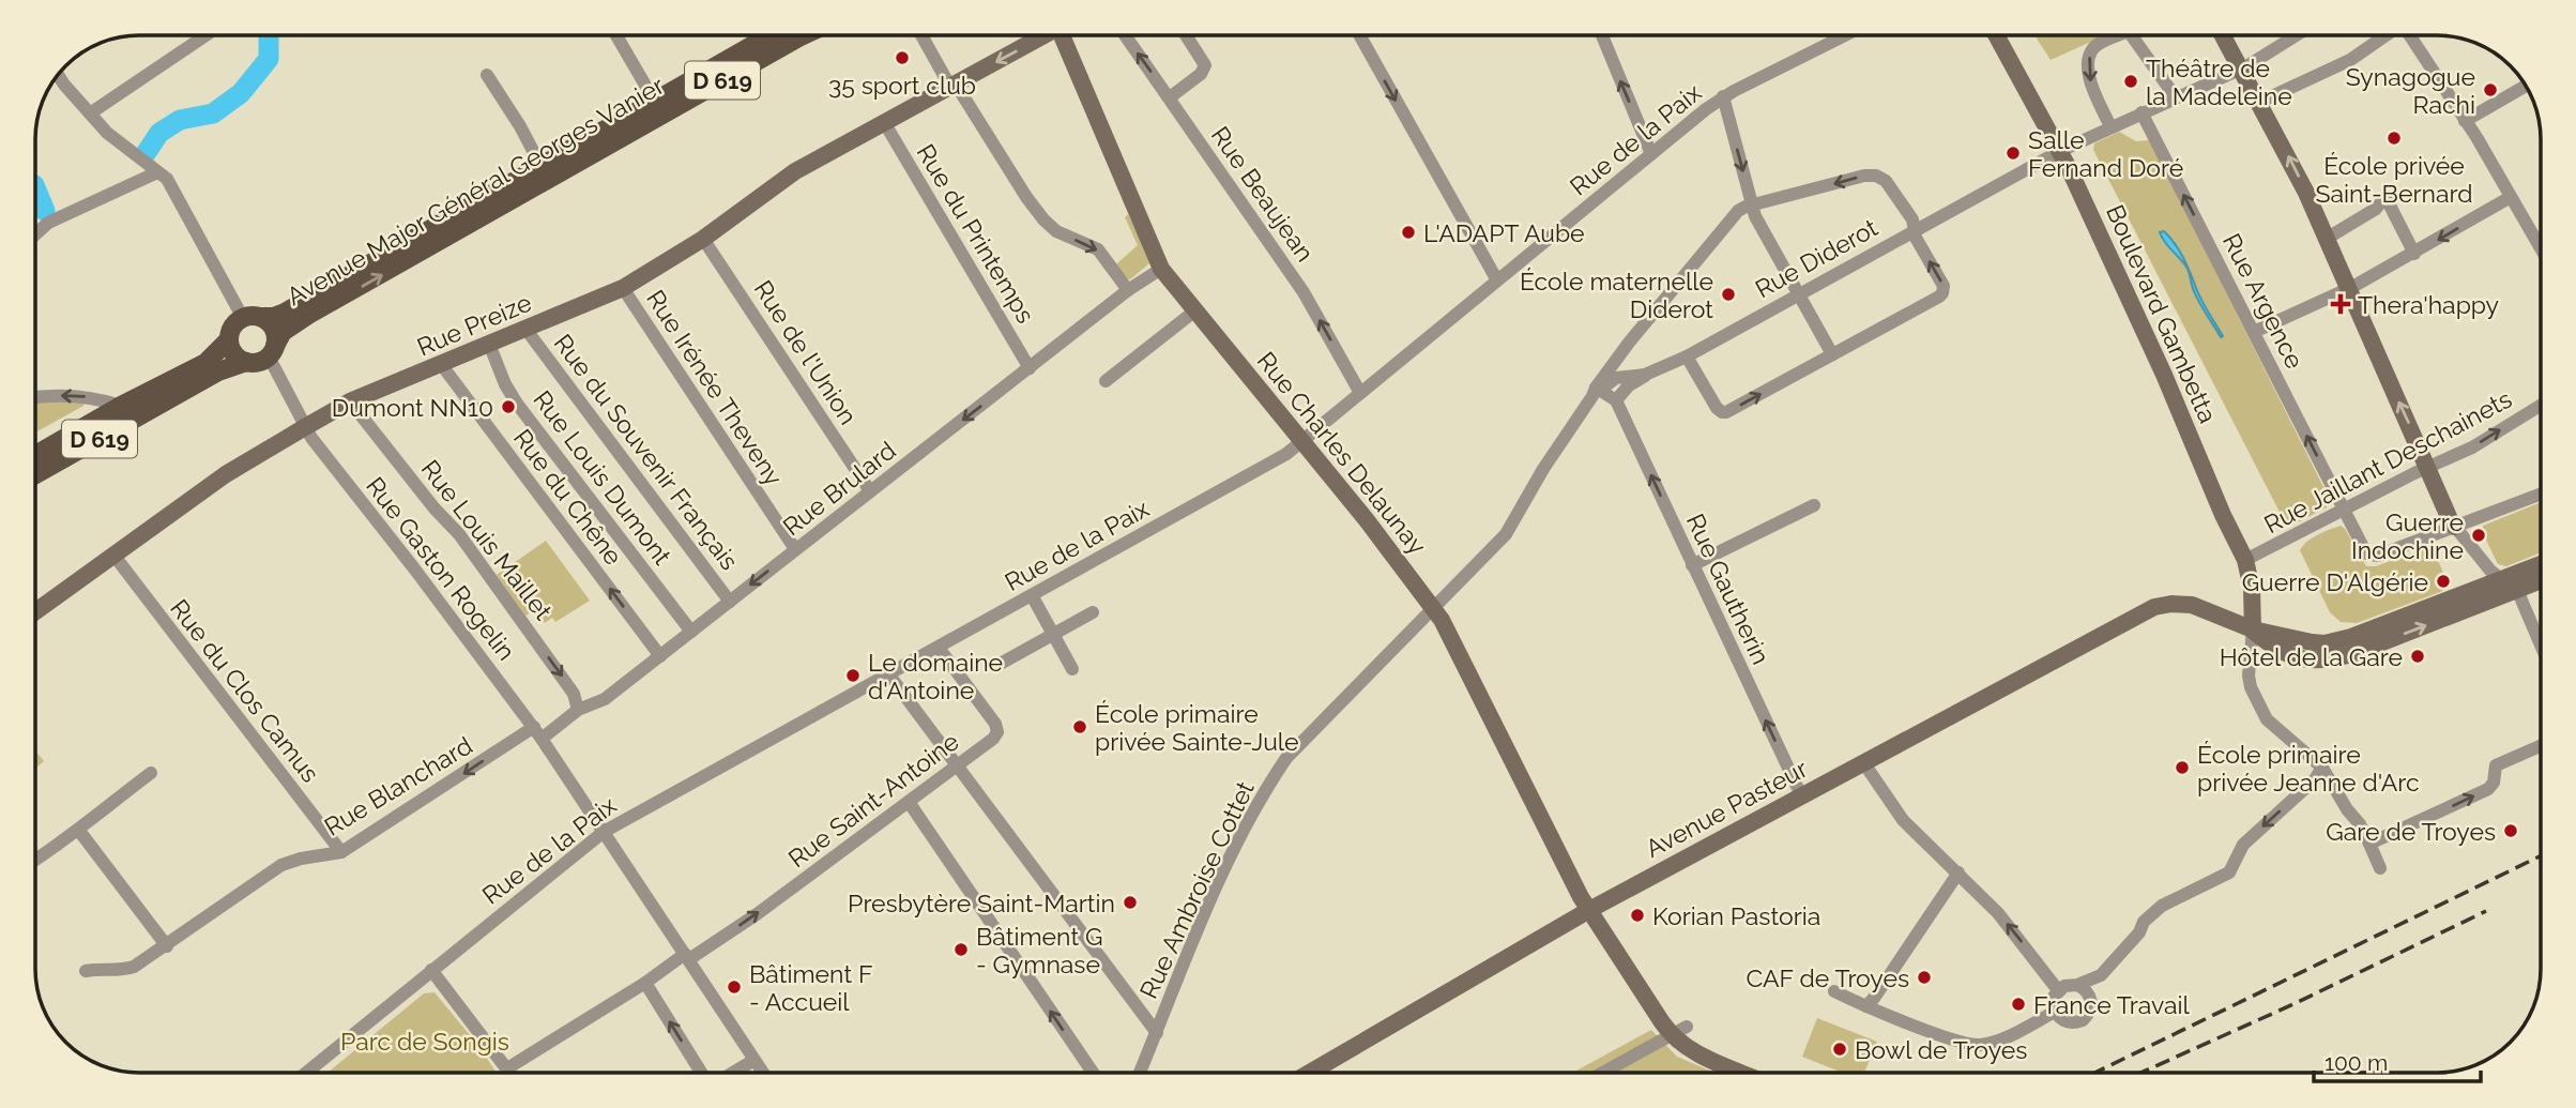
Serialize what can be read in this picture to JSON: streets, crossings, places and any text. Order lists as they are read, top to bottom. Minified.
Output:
{"streets":{"main road":["D 619","Avenue Major Général Georges Vanier"],"street":["Rue de la Paix","Rue Beaujean","Rue du Printemps","Rue Diderot","Rue Argence","Boulevard Gambetta","Rue Preize","Rue de l'Union","Rue Irénée Theveny","Rue du Souvenir Français","Rue Charles Delaunay","Rue Jaillant Deschainets","Rue Louis Dumont","Rue Brulard","Rue du Chêne","Rue Louis Maillet","Rue Gaston Rogelin","Rue Gautherin","Rue du Clos Camus","Rue Blanchard","Rue Saint-Antoine","Avenue Pasteur","Rue Ambroise Cottet"]},"crossings":[["D 619","Avenue Major Général Georges Vanier"],["D 619","Rue Gaston Rogelin"],["Rue de la Paix","Rue Beaujean"],["Rue de la Paix","Rue Charles Delaunay"],["Rue de la Paix","Rue Gaston Rogelin"],["Rue de la Paix","Rue Saint-Antoine"],["Avenue Major Général Georges Vanier","Rue Gaston Rogelin"],["Rue du Printemps","Rue Preize"],["Rue du Printemps","Rue Brulard"],["Rue Diderot","Rue Argence"],["Rue Diderot","Boulevard Gambetta"],["Rue Diderot","Rue Gautherin"],["Rue Diderot","Rue Ambroise Cottet"],["Rue Argence","Rue Jaillant Deschainets"],["Boulevard Gambetta","Rue Jaillant Deschainets"],["Boulevard Gambetta","Avenue Pasteur"],["Rue Preize","Rue de l'Union"],["Rue Preize","Rue Irénée Theveny"],["Rue Preize","Rue du Souvenir Français"],["Rue Preize","Rue Louis Dumont"],["Rue Preize","Rue du Chêne"],["Rue Preize","Rue Louis Maillet"],["Rue Preize","Rue Gaston Rogelin"],["Rue Preize","Rue du Clos Camus"],["Rue de l'Union","Rue Brulard"],["Rue Irénée Theveny","Rue Brulard"],["Rue du Souvenir Français","Rue Brulard"],["Rue Charles Delaunay","Rue Brulard"],["Rue Charles Delaunay","Avenue Pasteur"],["Rue Charles Delaunay","Rue Ambroise Cottet"],["Rue Louis Dumont","Rue Brulard"],["Rue Brulard","Rue du Chêne"],["Rue Brulard","Rue Louis Maillet"],["Rue Brulard","Rue Gaston Rogelin"],["Rue Brulard","Rue Blanchard"],["Rue Gaston Rogelin","Rue Blanchard"],["Rue Gaston Rogelin","Rue Saint-Antoine"],["Rue Gautherin","Avenue Pasteur"],["Rue Gautherin","Rue Ambroise Cottet"],["Rue du Clos Camus","Rue Blanchard"]],"one_way":["Rue Beaujean","Rue Brulard","Rue du Chêne","Rue Louis Maillet","Rue Gautherin","Rue Blanchard","Rue Saint-Antoine"],"parks":["Parc de Songis"],"places":{"other":["35 sport club","Théâtre de la Madeleine","Synagogue Rachi","École privée Saint-Bernard","Salle Fernand Doré","L'ADAPT Aube","École maternelle Diderot","Dumont NN10","Guerre Indochine","Guerre D'Algérie","Hôtel de la Gare","Le domaine d'Antoine","École primaire privée Sainte-Jule","École primaire privée Jeanne d'Arc","Gare de Troyes","Presbytère Saint-Martin","Korian Pastoria","Bâtiment G - Gymnase","CAF de Troyes","Bâtiment F - Accueil","France Travail","Bowl de Troyes"],"health":["Thera'happy"]},"scale_bar":"100 m"}
